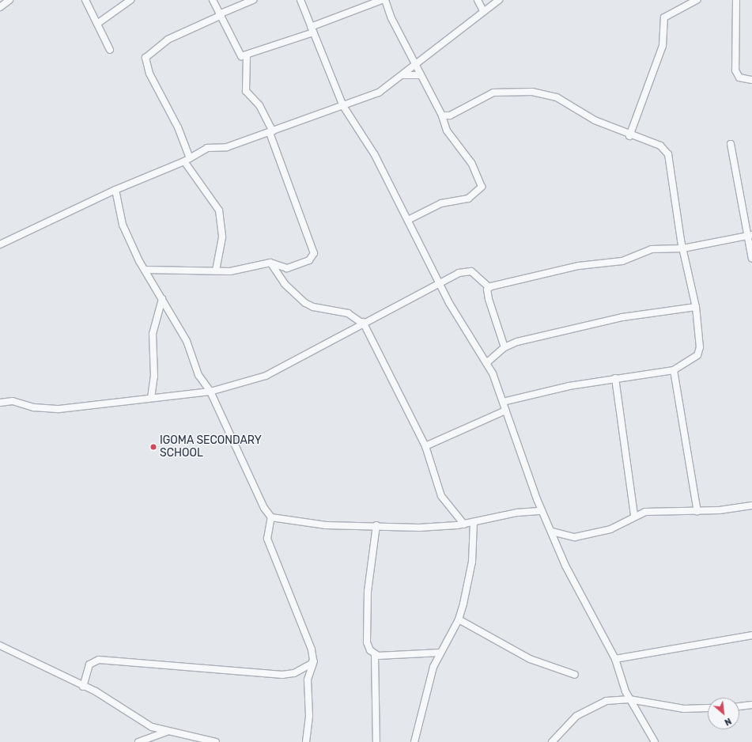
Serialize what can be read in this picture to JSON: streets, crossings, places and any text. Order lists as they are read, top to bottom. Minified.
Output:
{"places":["IGOMA SECONDARY SCHOOL"],"north":"bottom right"}
